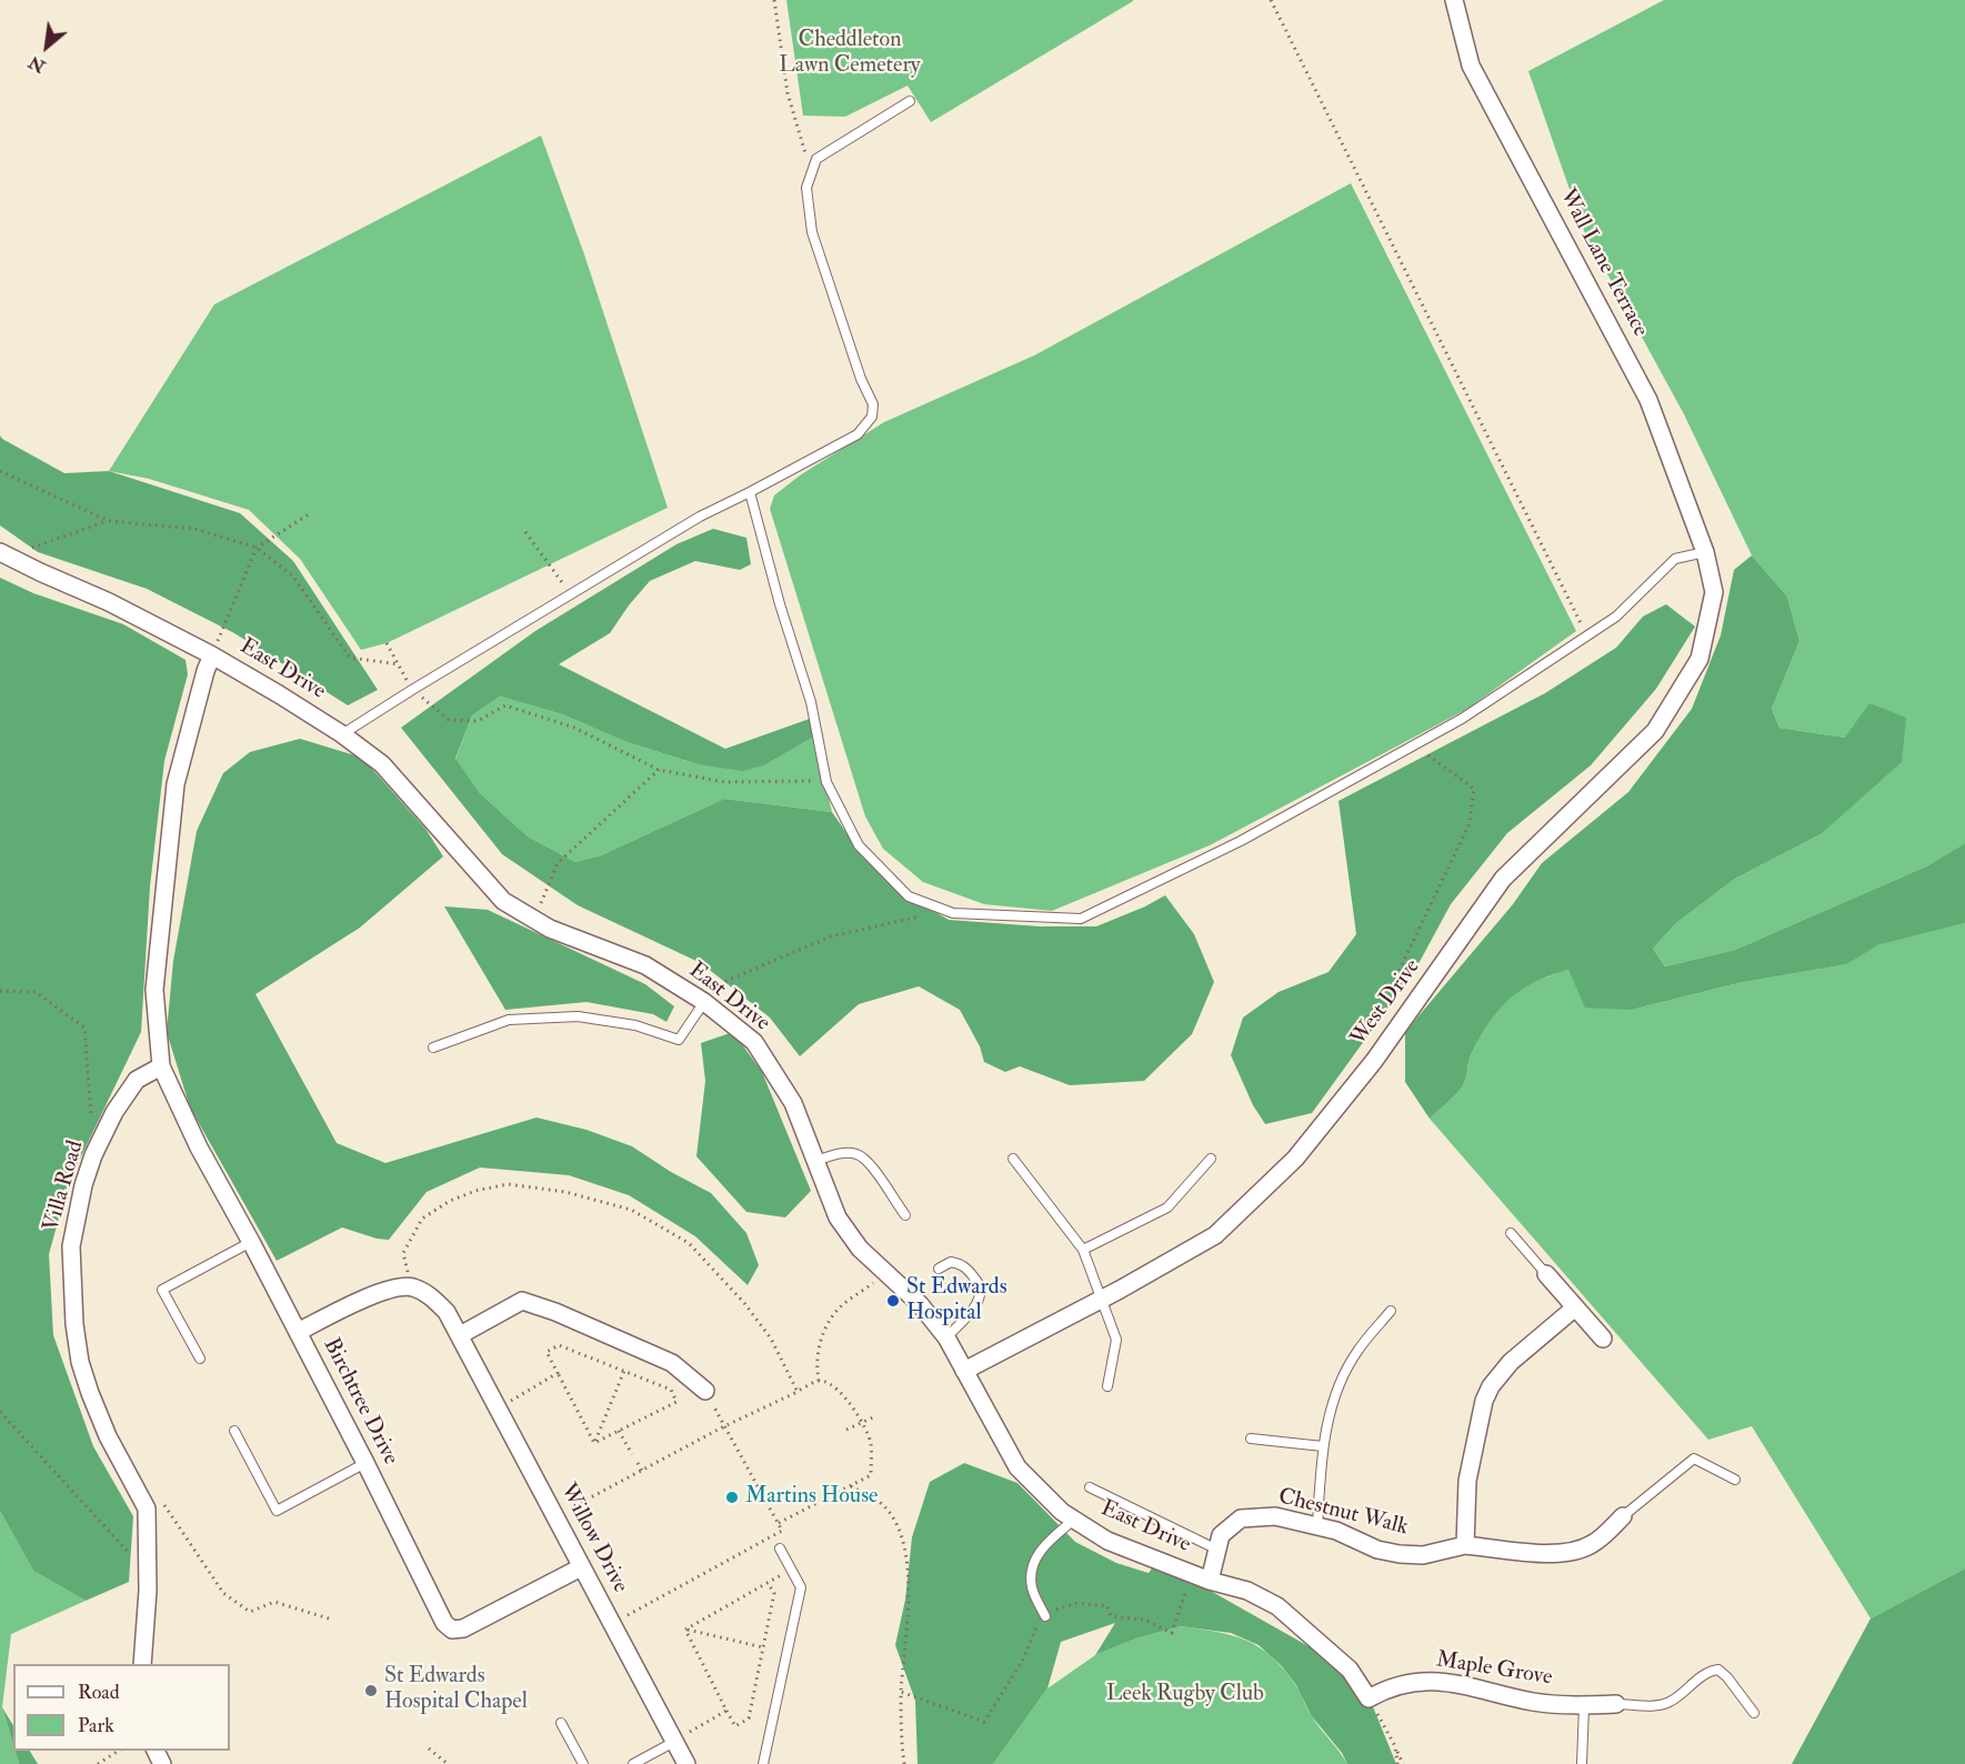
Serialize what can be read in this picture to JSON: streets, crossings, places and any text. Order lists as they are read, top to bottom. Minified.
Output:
{"streets":{"street":["Wall Lane Terrace","East Drive","West Drive","Villa Road","Birchtree Drive","Chestnut Walk","Willow Drive","Maple Grove"]},"crossings":[["Wall Lane Terrace","West Drive"],["East Drive","West Drive"],["East Drive","Chestnut Walk"],["East Drive","Maple Grove"],["Villa Road","Birchtree Drive"],["Birchtree Drive","Willow Drive"]],"parks":["Cheddleton Lawn Cemetery","Leek Rugby Club"],"places":["St Edwards Hospital","Martins House","St Edwards Hospital Chapel"],"legend":["Road","Park"],"north":"bottom left"}
